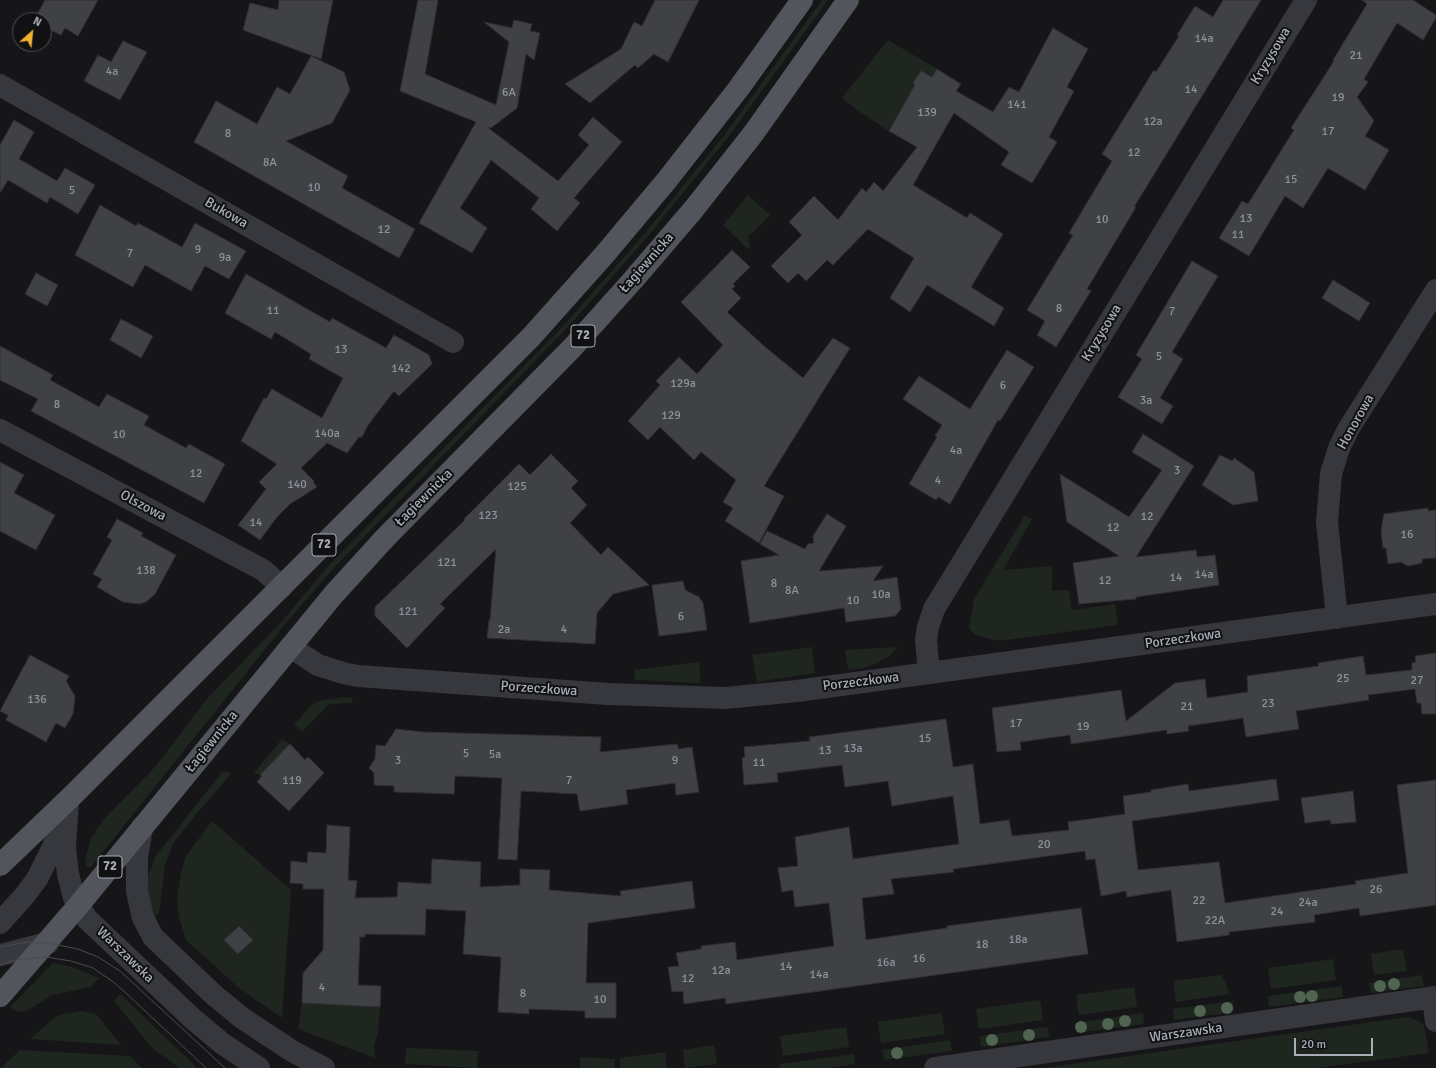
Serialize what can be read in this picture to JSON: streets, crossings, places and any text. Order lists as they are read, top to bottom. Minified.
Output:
{"streets":{"main road":["Łagiewnicka","72"],"street":["Kryzysowa","Bukowa","Honorowa","Olszowa","Porzeczkowa","Warszawska"]},"crossings":[["Kryzysowa","Porzeczkowa"],["Łagiewnicka","Porzeczkowa"],["Łagiewnicka","Warszawska"],["72","Olszowa"],["72","Warszawska"],["Honorowa","Porzeczkowa"]],"house_numbers":["14a","21","4a","14","6A","19","141","139","12a","17","8","12","8A","15","10","5","13","10","12","11","9","7","9a","8","11","7","13","5","142","129a","6","3a","8","129","140a","10","4a","3","12","4","140","125","123","12","14","12","16","121","138","14a","14","12","8","8A","10a","10","121","6","2a","4","25","27","136","23","21","17","19","15","13a","13","5","5a","3","9","11","119","7","20","26","22","24a","24","22A","18a","18","16","16a","14","12a","14a","12","4","8","10"],"scale_bar":"20 m","north":"top right"}
